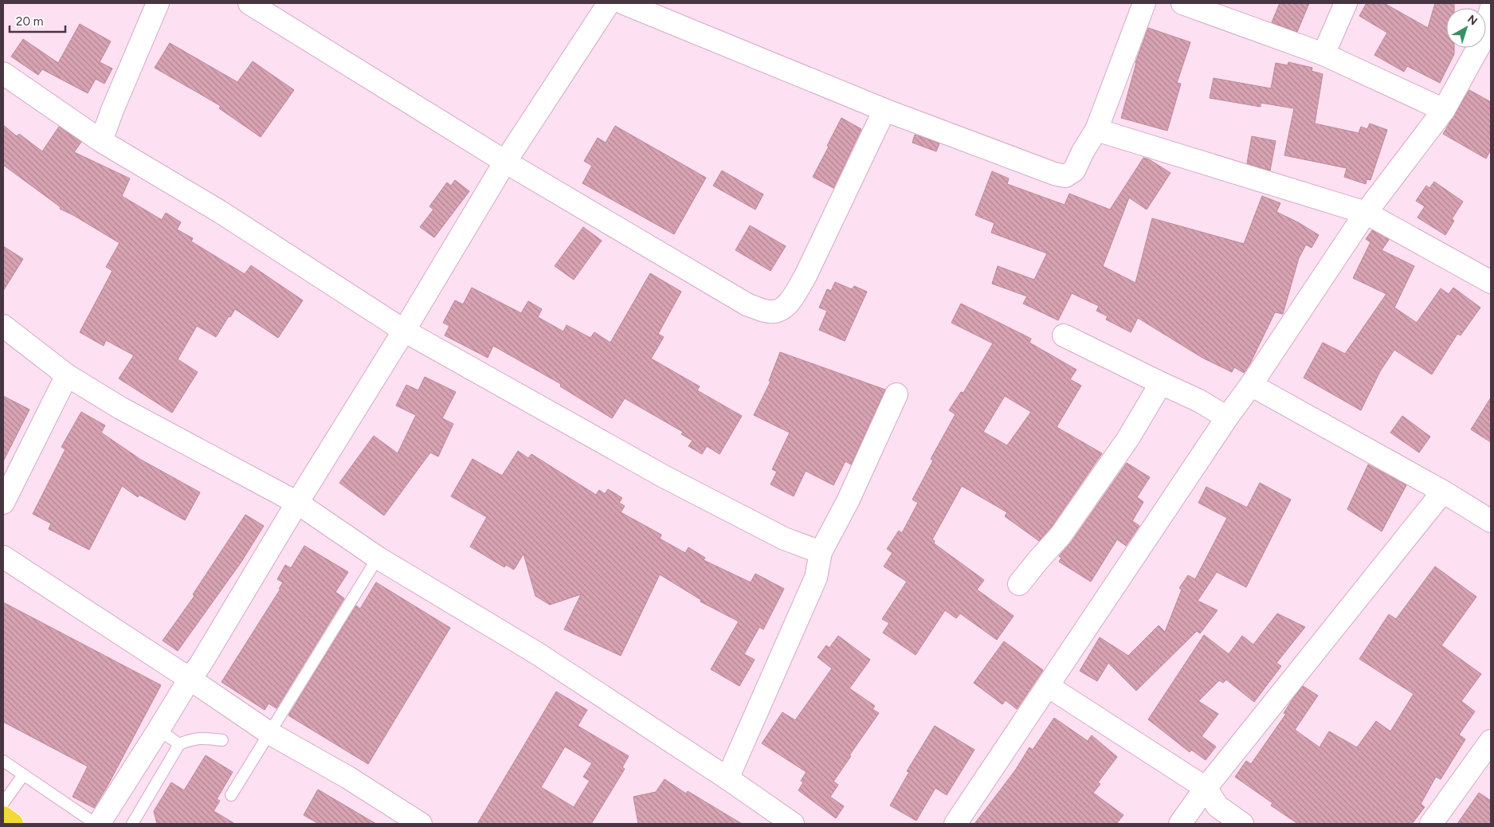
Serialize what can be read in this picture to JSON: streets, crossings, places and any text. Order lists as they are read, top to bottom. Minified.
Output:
{"scale_bar":"20 m","north":"top right"}
